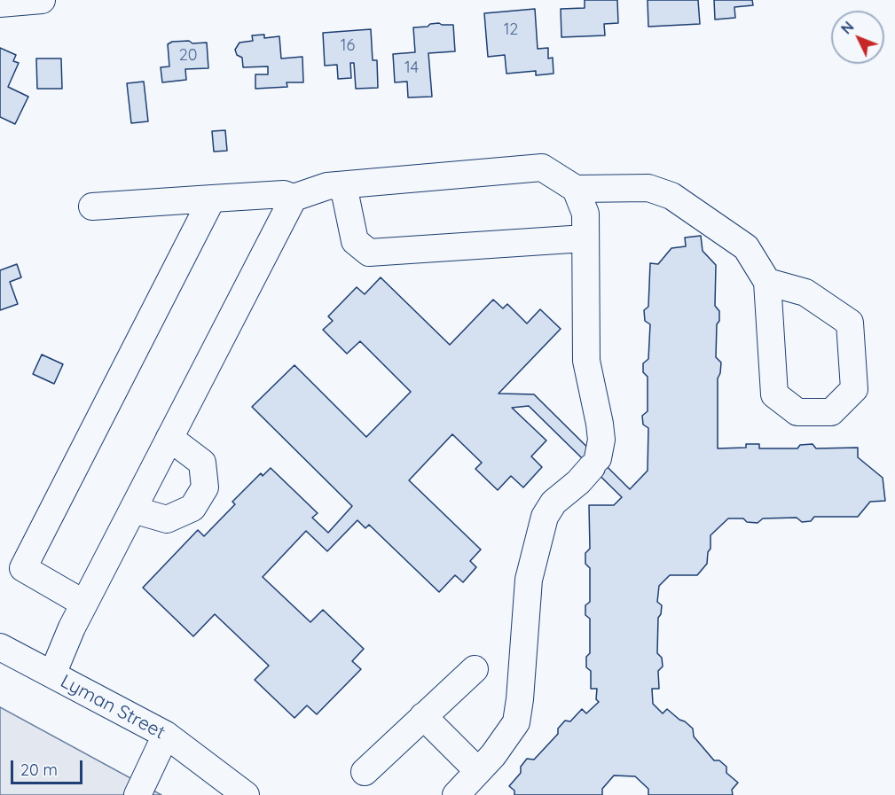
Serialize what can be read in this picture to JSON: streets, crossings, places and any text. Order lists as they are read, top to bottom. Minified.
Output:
{"streets":{"street":["Lyman Street"]},"house_numbers":["12","16","20","14"],"scale_bar":"20 m","north":"top left"}
